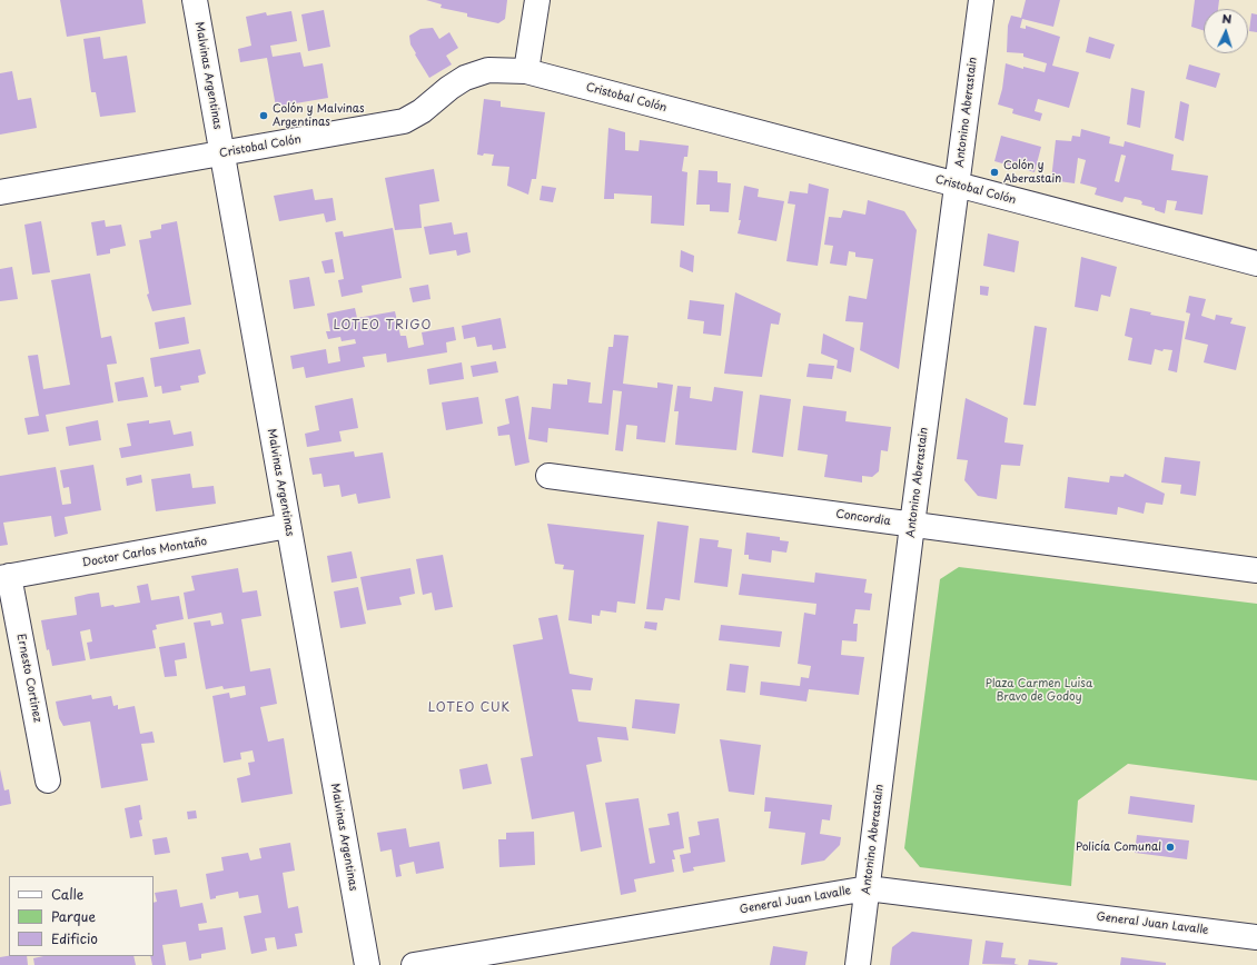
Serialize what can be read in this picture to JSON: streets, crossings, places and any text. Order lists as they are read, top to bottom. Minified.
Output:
{"streets":{"street":["Malvinas Argentinas","Cristobal Colón","Antonino Aberastain","Concordia","Doctor Carlos Montaño","Ernesto Cortinez","General Juan Lavalle"]},"crossings":[["Malvinas Argentinas","Cristobal Colón"],["Malvinas Argentinas","Doctor Carlos Montaño"],["Cristobal Colón","Antonino Aberastain"],["Antonino Aberastain","Concordia"],["Antonino Aberastain","General Juan Lavalle"],["Doctor Carlos Montaño","Ernesto Cortinez"]],"districts":["LOTEO TRIGO","LOTEO CUK"],"parks":["Plaza Carmen Luisa Bravo de Godoy"],"places":["Colón y Malvinas Argentinas","Colón y Aberastain","Policía Comunal"],"legend":["Calle","Parque","Edificio"],"north":"top"}
